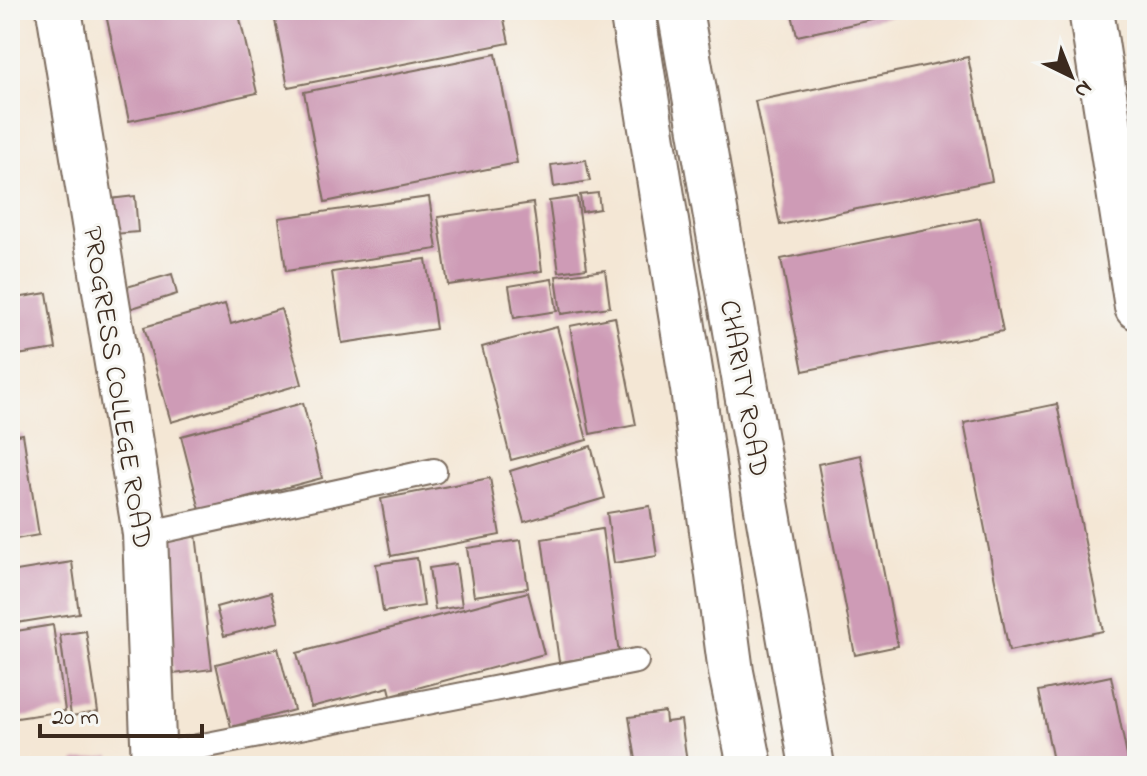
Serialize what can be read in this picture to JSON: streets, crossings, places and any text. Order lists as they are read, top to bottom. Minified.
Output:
{"streets":{"street":["PROGRESS COLLEGE ROAD","CHARITY ROAD"]},"scale_bar":"20 m","north":"bottom right"}
